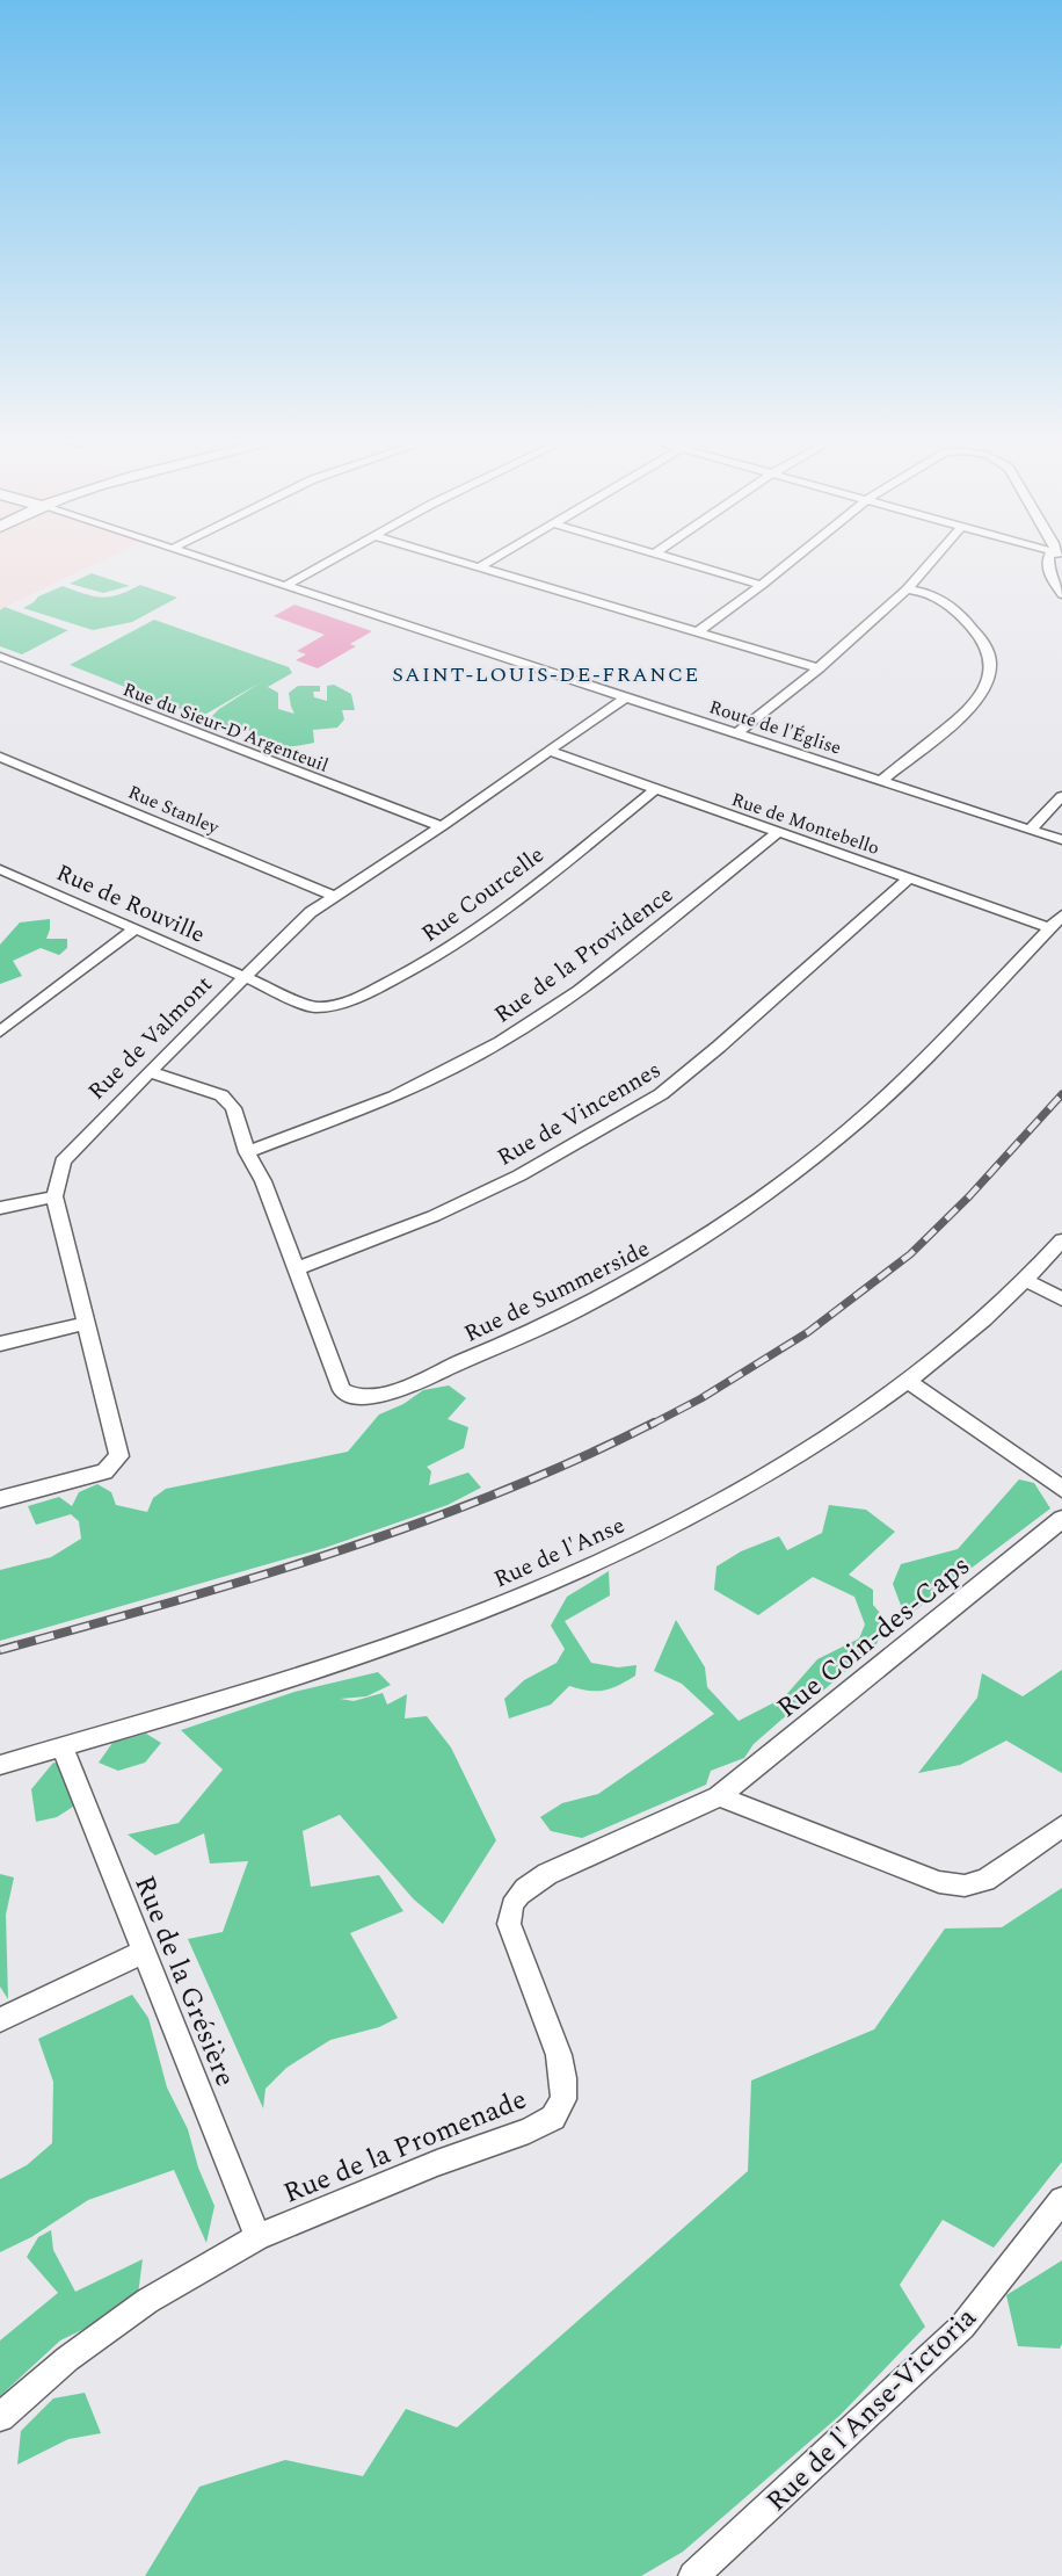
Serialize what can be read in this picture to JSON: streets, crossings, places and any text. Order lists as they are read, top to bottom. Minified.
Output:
{"streets":{"street":["Rue du Sieur-D'Argenteuil","Route de l'Église","Rue Stanley","Rue de Montebello","Rue Courcelle","Rue de Rouville","Rue de la Providence","Rue de Valmont","Rue de Vincennes","Rue de Summerside","Rue de l'Anse","Rue Coin-des-Caps","Rue de la Grésière","Rue de la Promenade","Rue de l'Anse-Victoria"]},"crossings":[["Rue du Sieur-D'Argenteuil","Rue de Valmont"],["Route de l'Église","Rue de Valmont"],["Rue Stanley","Rue de Valmont"],["Rue de Montebello","Rue Courcelle"],["Rue de Montebello","Rue de la Providence"],["Rue de Montebello","Rue de Valmont"],["Rue de Montebello","Rue de Vincennes"],["Rue de Montebello","Rue de Summerside"],["Rue Courcelle","Rue de Rouville"],["Rue Courcelle","Rue de Valmont"],["Rue de Rouville","Rue de Valmont"],["Rue de la Providence","Rue de Summerside"],["Rue de Valmont","Rue de Summerside"],["Rue de Vincennes","Rue de Summerside"],["Rue de l'Anse","Rue de la Grésière"],["Rue Coin-des-Caps","Rue de la Promenade"],["Rue de la Grésière","Rue de la Promenade"]],"districts":["SAINT-LOUIS-DE-FRANCE"]}
